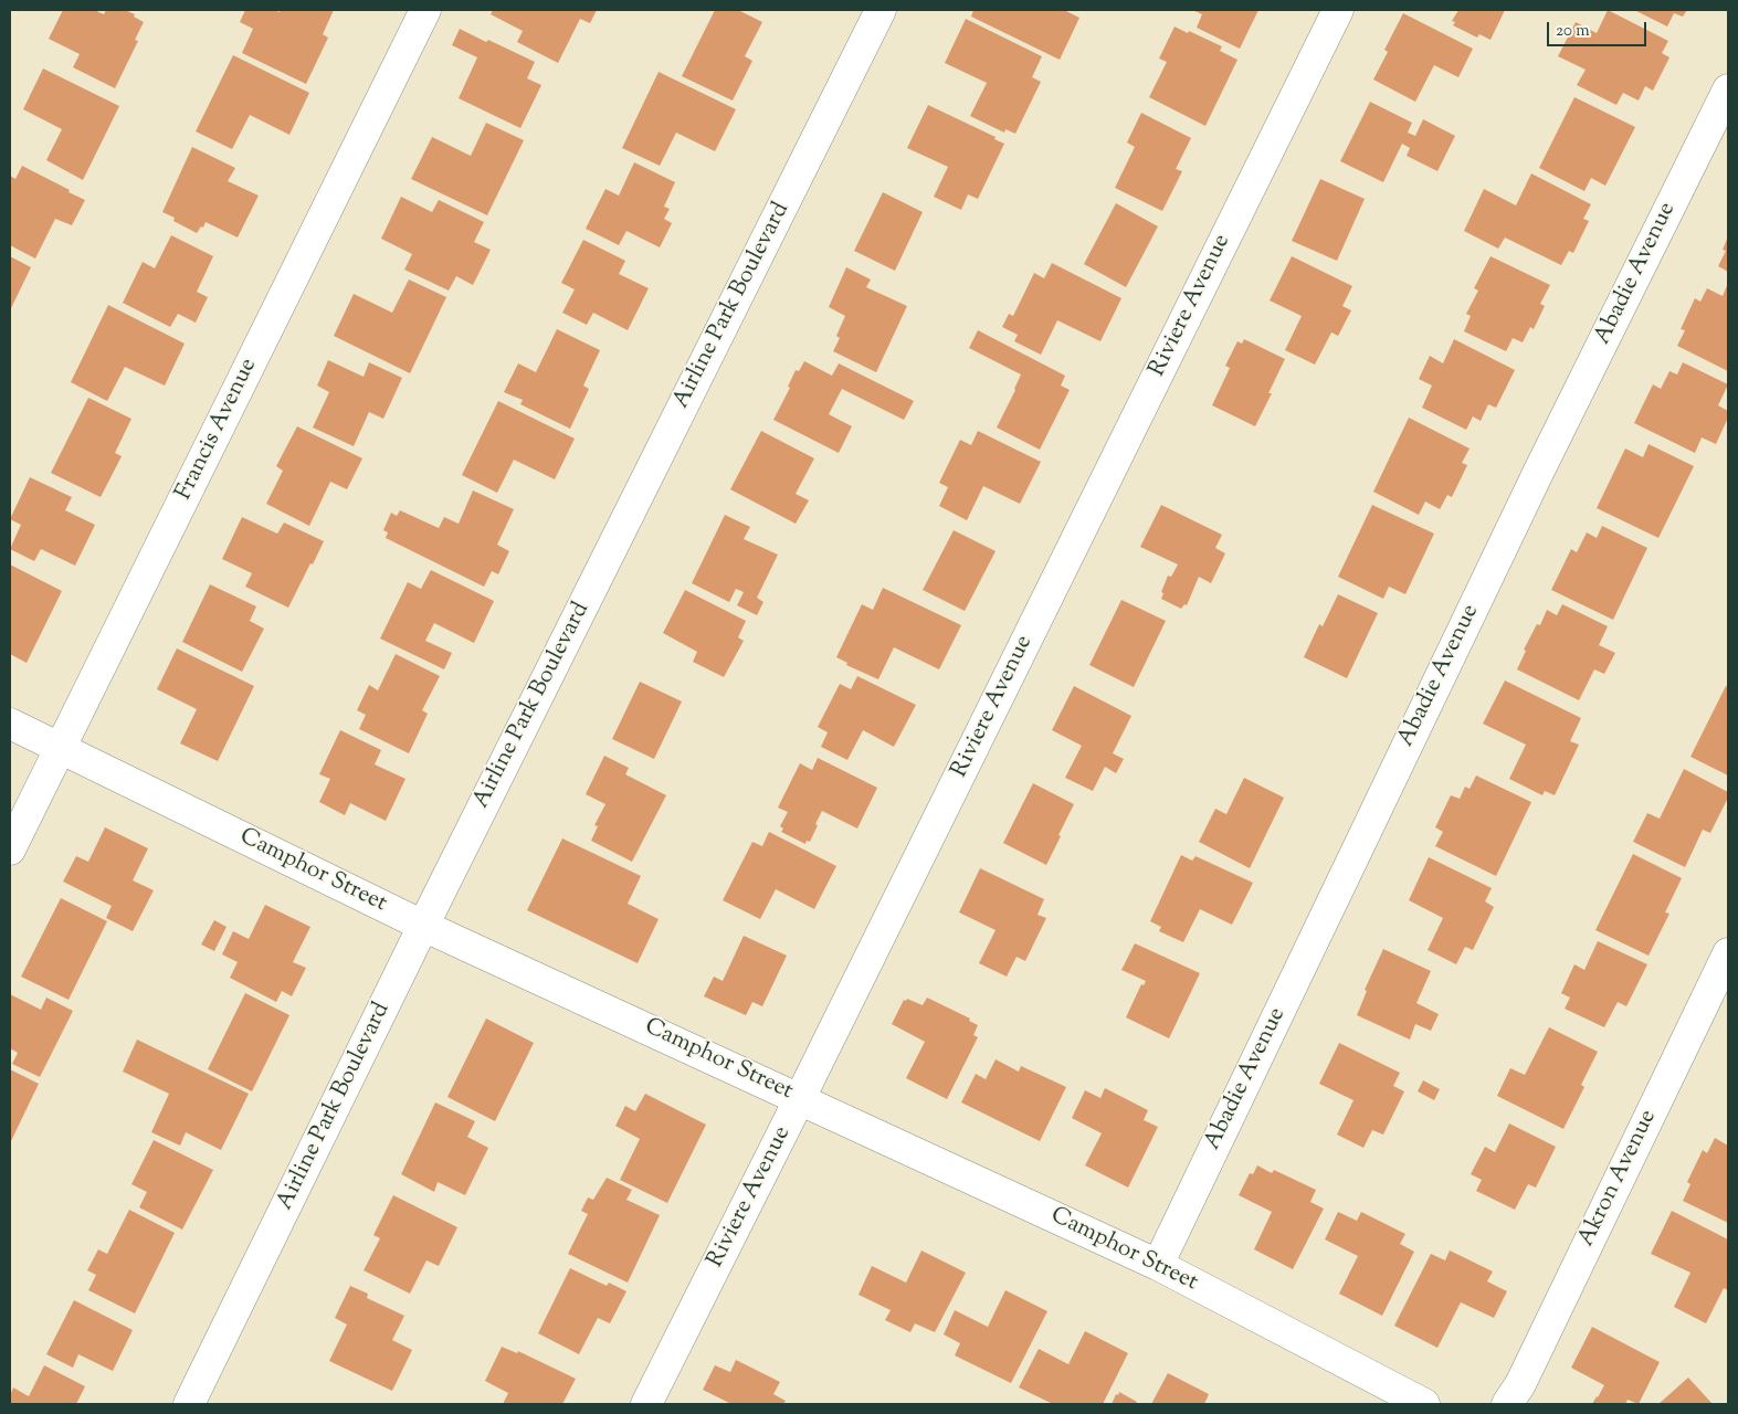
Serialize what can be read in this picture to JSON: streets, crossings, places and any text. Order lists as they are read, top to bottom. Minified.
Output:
{"streets":{"street":["Abadie Avenue","Airline Park Boulevard","Riviere Avenue","Francis Avenue","Camphor Street","Akron Avenue"]},"crossings":[["Abadie Avenue","Camphor Street"],["Airline Park Boulevard","Camphor Street"],["Riviere Avenue","Camphor Street"],["Francis Avenue","Camphor Street"]],"scale_bar":"20 m"}
